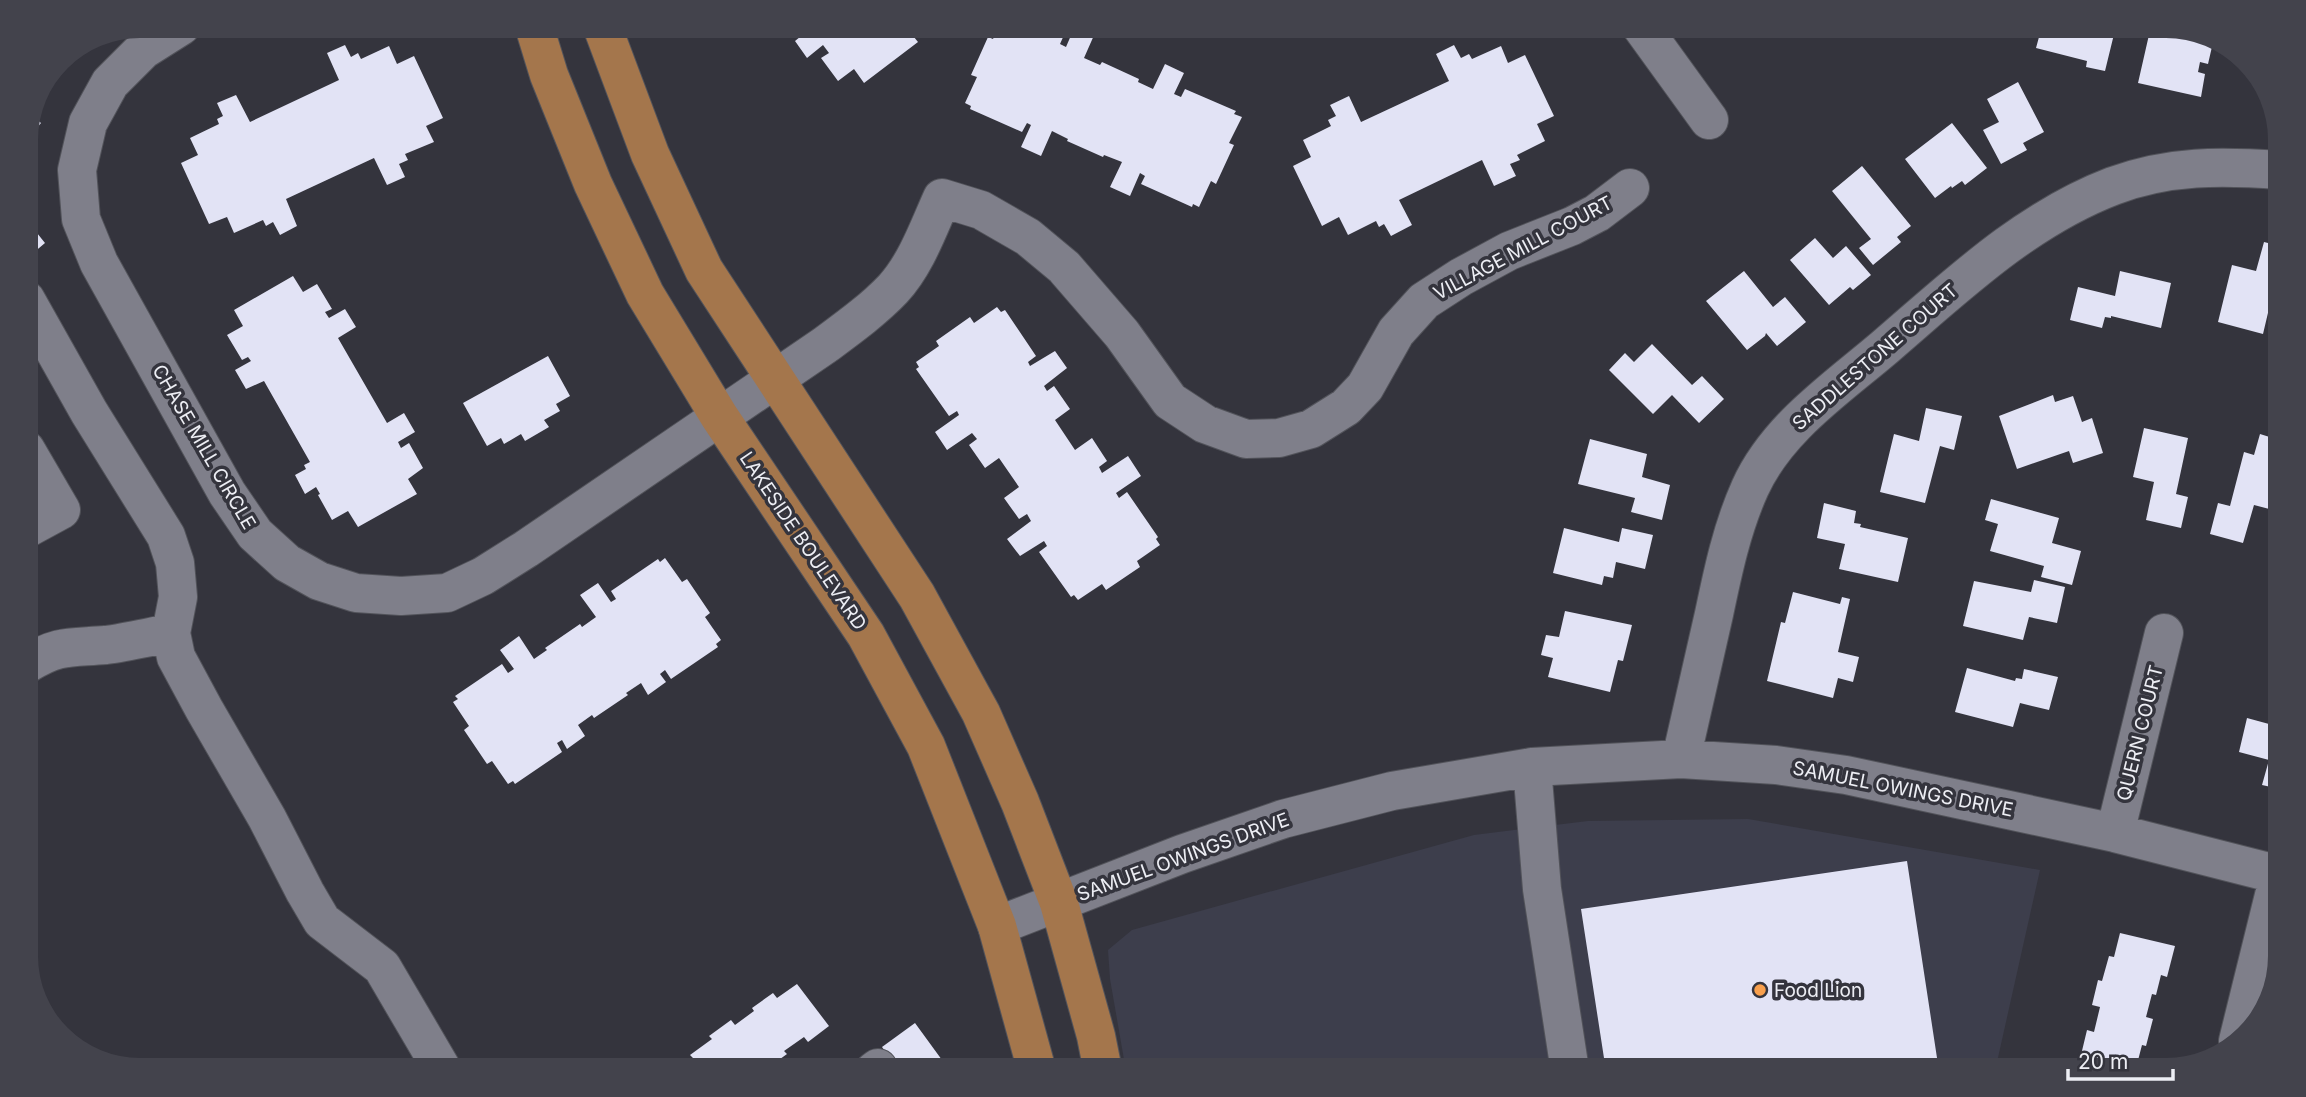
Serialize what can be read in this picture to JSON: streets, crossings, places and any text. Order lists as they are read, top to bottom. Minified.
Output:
{"streets":{"main road":["LAKESIDE BOULEVARD"],"street":["VILLAGE MILL COURT","SADDLESTONE COURT","CHASE MILL CIRCLE","QUERN COURT","SAMUEL OWINGS DRIVE"]},"crossings":[["VILLAGE MILL COURT","CHASE MILL CIRCLE"],["SADDLESTONE COURT","SAMUEL OWINGS DRIVE"],["CHASE MILL CIRCLE","LAKESIDE BOULEVARD"],["LAKESIDE BOULEVARD","SAMUEL OWINGS DRIVE"],["QUERN COURT","SAMUEL OWINGS DRIVE"]],"places":["Food Lion"],"scale_bar":"20 m"}
